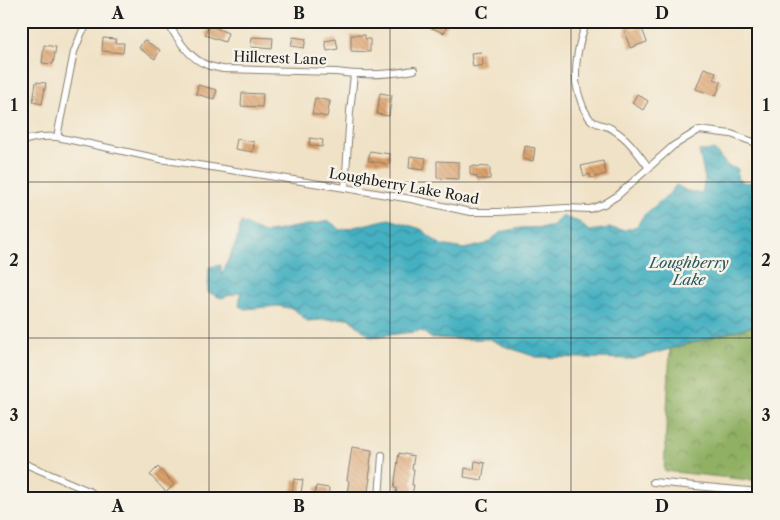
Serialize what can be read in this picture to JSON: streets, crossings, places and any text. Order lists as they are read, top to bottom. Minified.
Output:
{"streets":{"street":["Hillcrest Lane","Loughberry Lake Road"]},"water":["Loughberry Lake"],"grid":{"columns":["A","B","C","D"],"rows":["1","2","3"]}}
